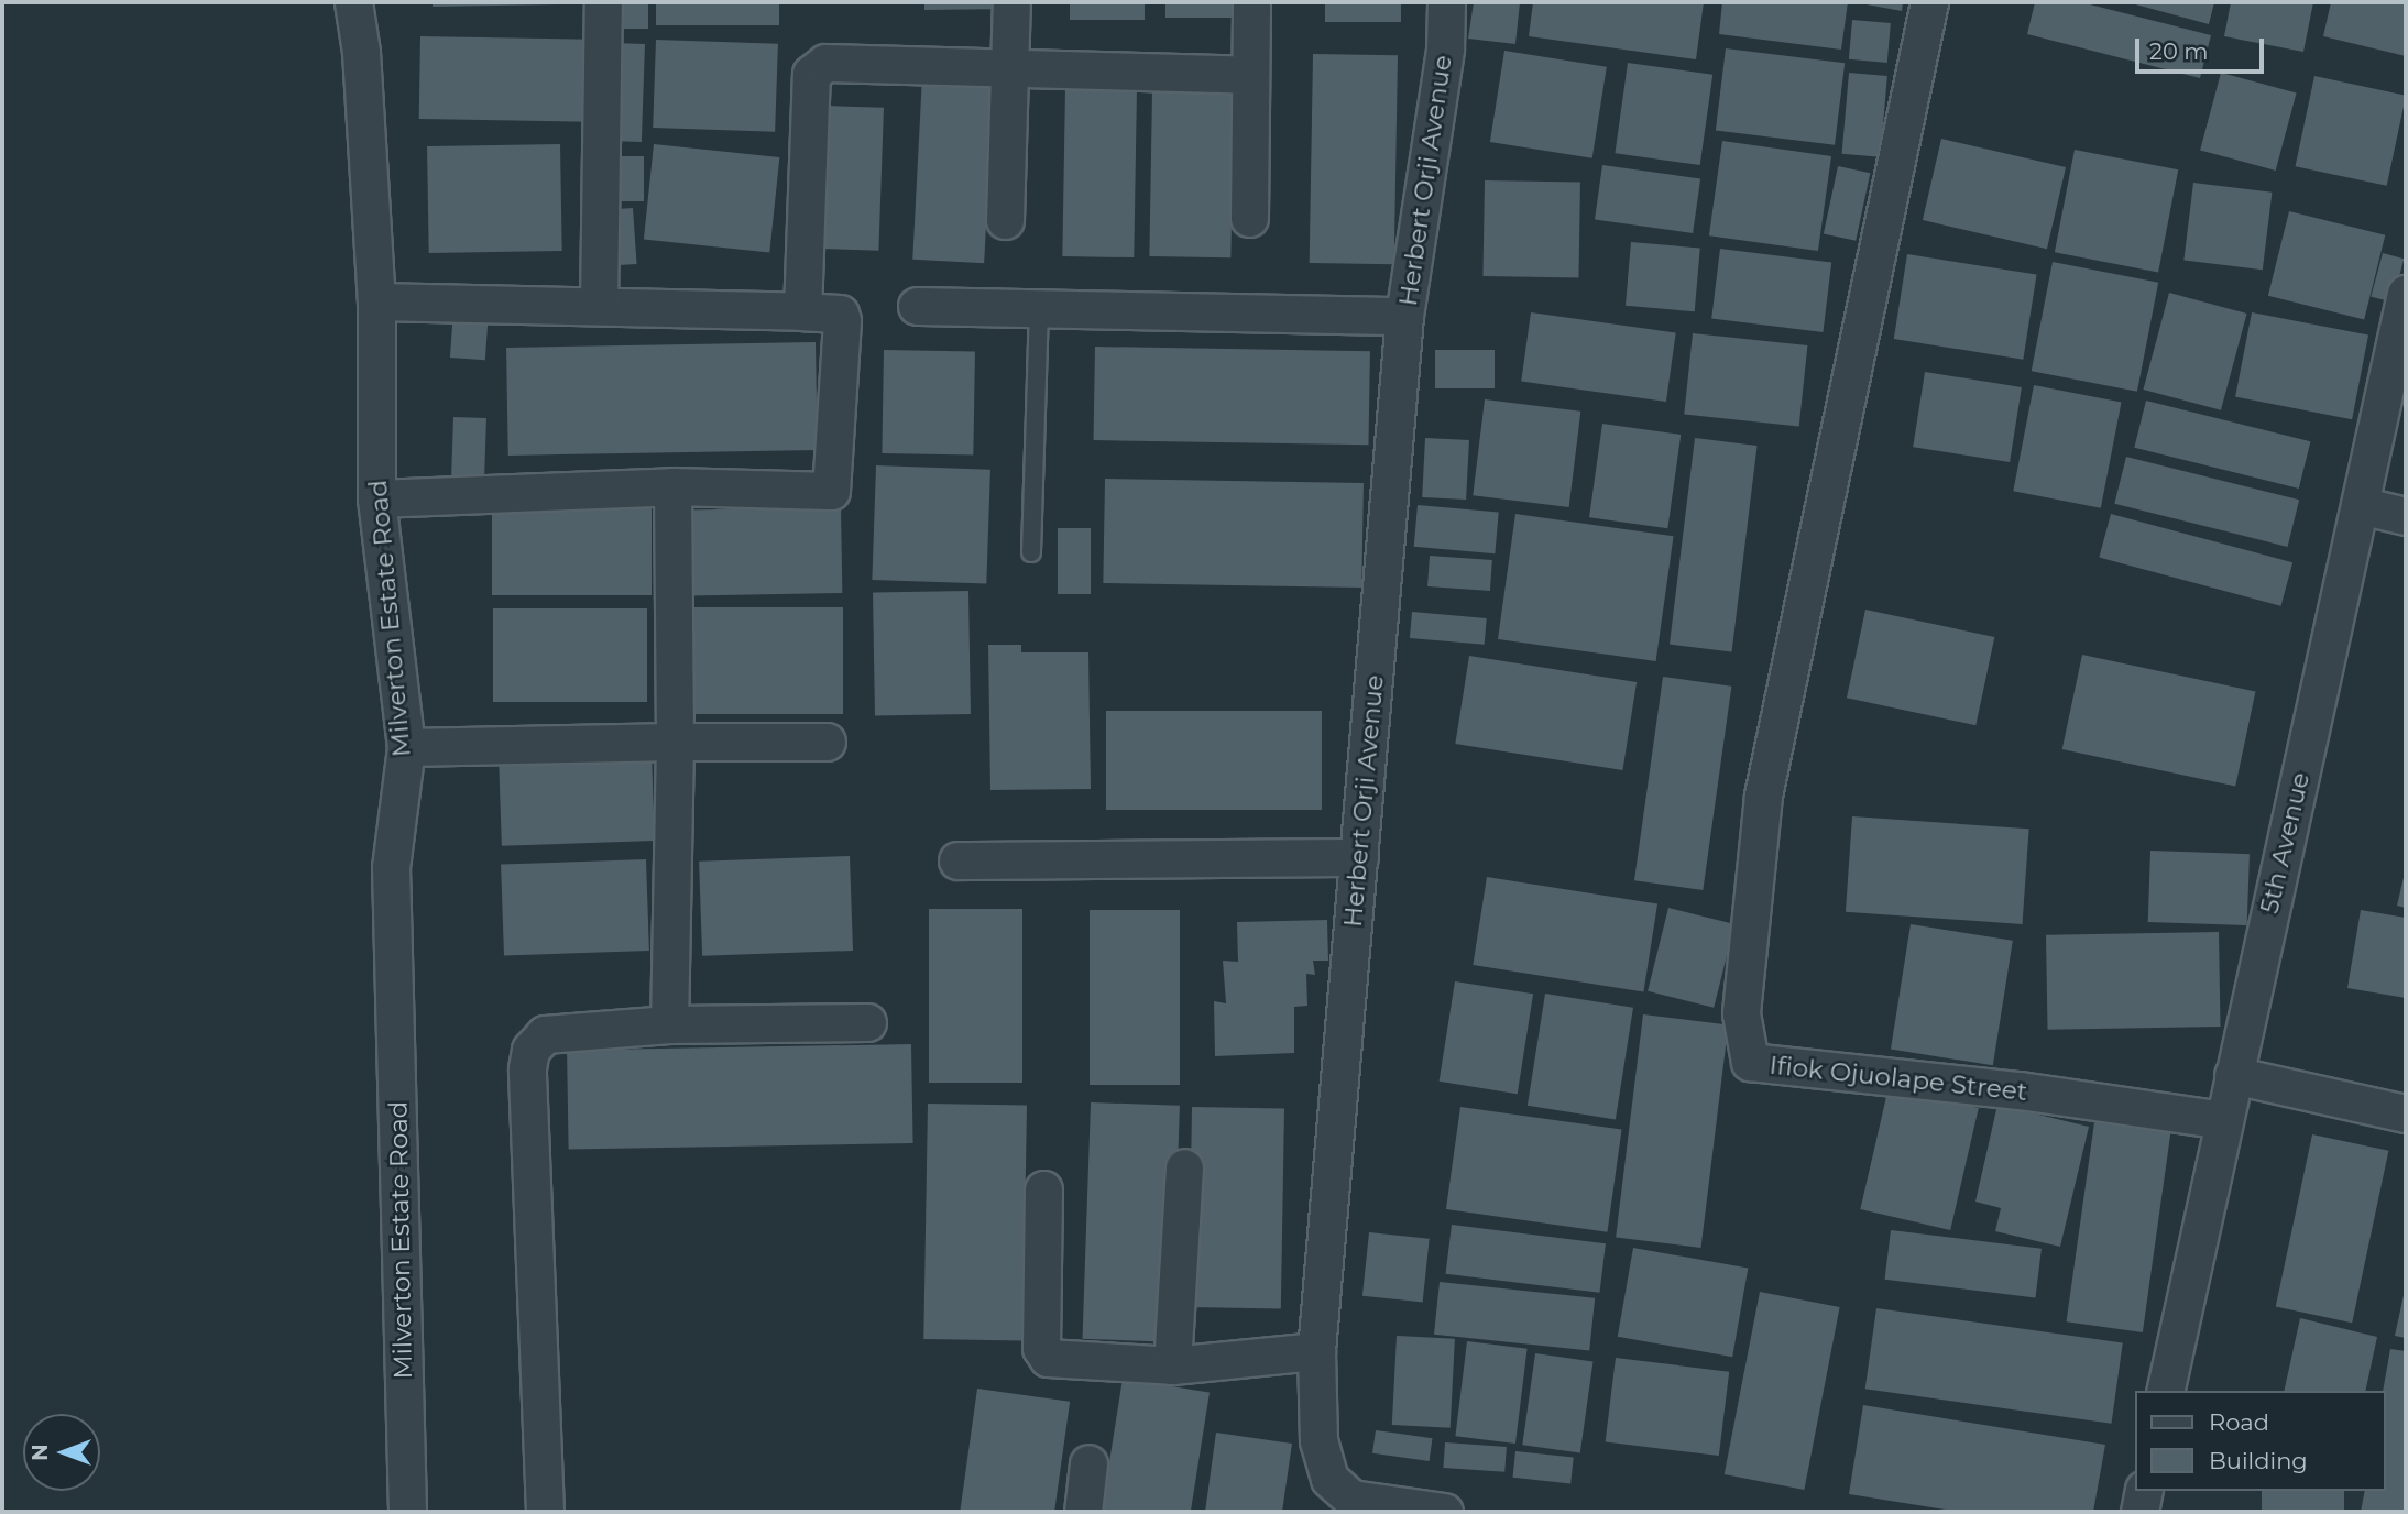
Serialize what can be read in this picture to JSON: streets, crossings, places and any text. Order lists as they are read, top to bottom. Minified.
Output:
{"streets":{"street":["Herbert Orji Avenue","Milverton Estate Road","5th Avenue","Ifiok Ojuolape Street"]},"crossings":[["5th Avenue","Ifiok Ojuolape Street"]],"legend":["Road","Building"],"scale_bar":"20 m","north":"left"}
